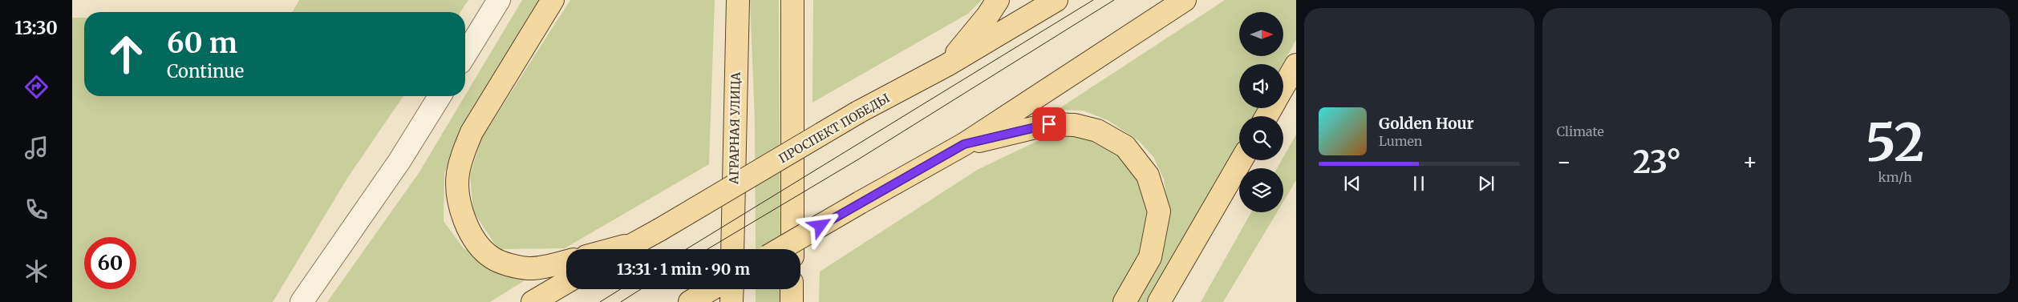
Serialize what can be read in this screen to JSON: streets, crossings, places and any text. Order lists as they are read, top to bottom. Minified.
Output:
{"streets":{"main road":["АГРАРНАЯ УЛИЦА","ПРОСПЕКТ ПОБЕДЫ"]},"north":"right","page":{"tabs":"13:30","tile":["Climate",["52","km/h"]],"turn":["60 m","Continue"],"song":["Golden Hour","Lumen"],"heat":["−","23°","+"],"limit":"60","trip":"13:31 · 1 min · 90 m"}}
